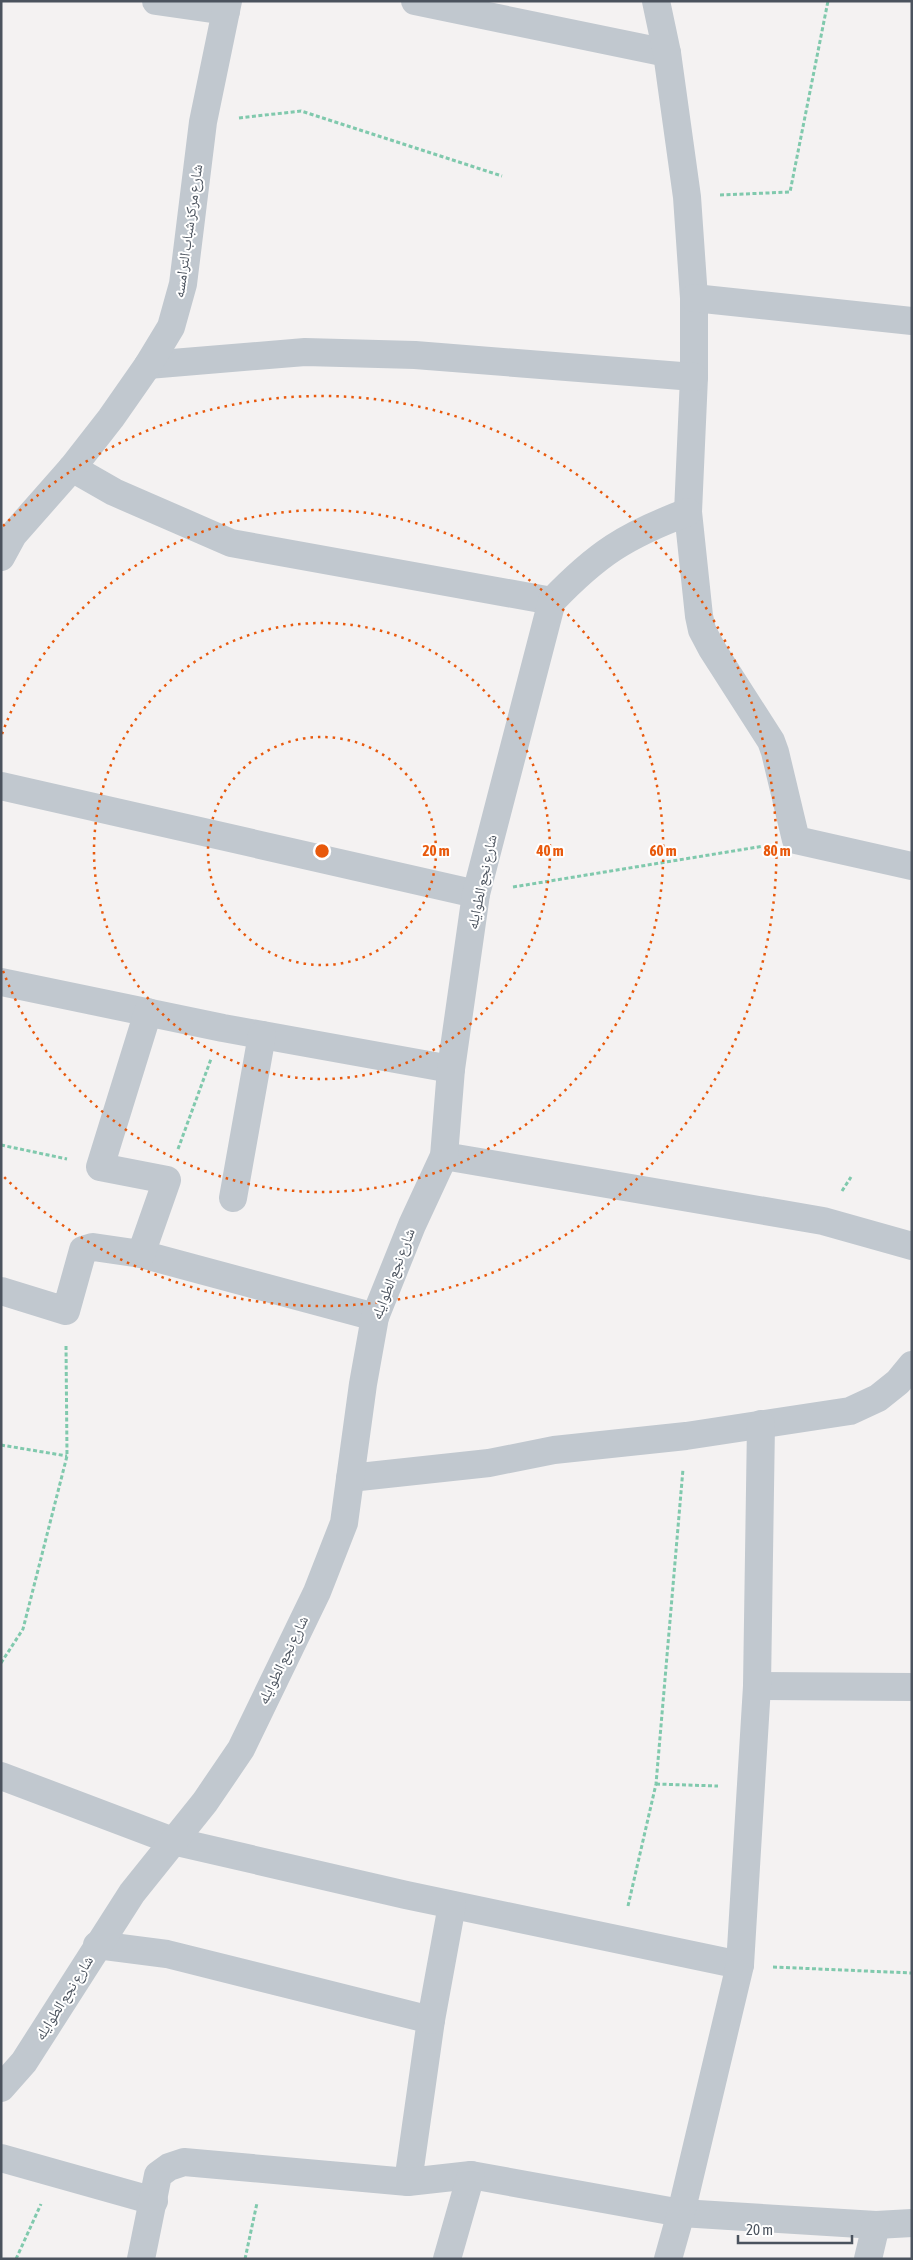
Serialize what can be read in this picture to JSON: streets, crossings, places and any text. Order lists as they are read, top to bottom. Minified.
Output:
{"streets":{"street":["شارع مركز شباب الترامسه","شارع نجع الطوايله"]},"scale_bar":"20 m","rings":["20 m","40 m","60 m","80 m"]}
